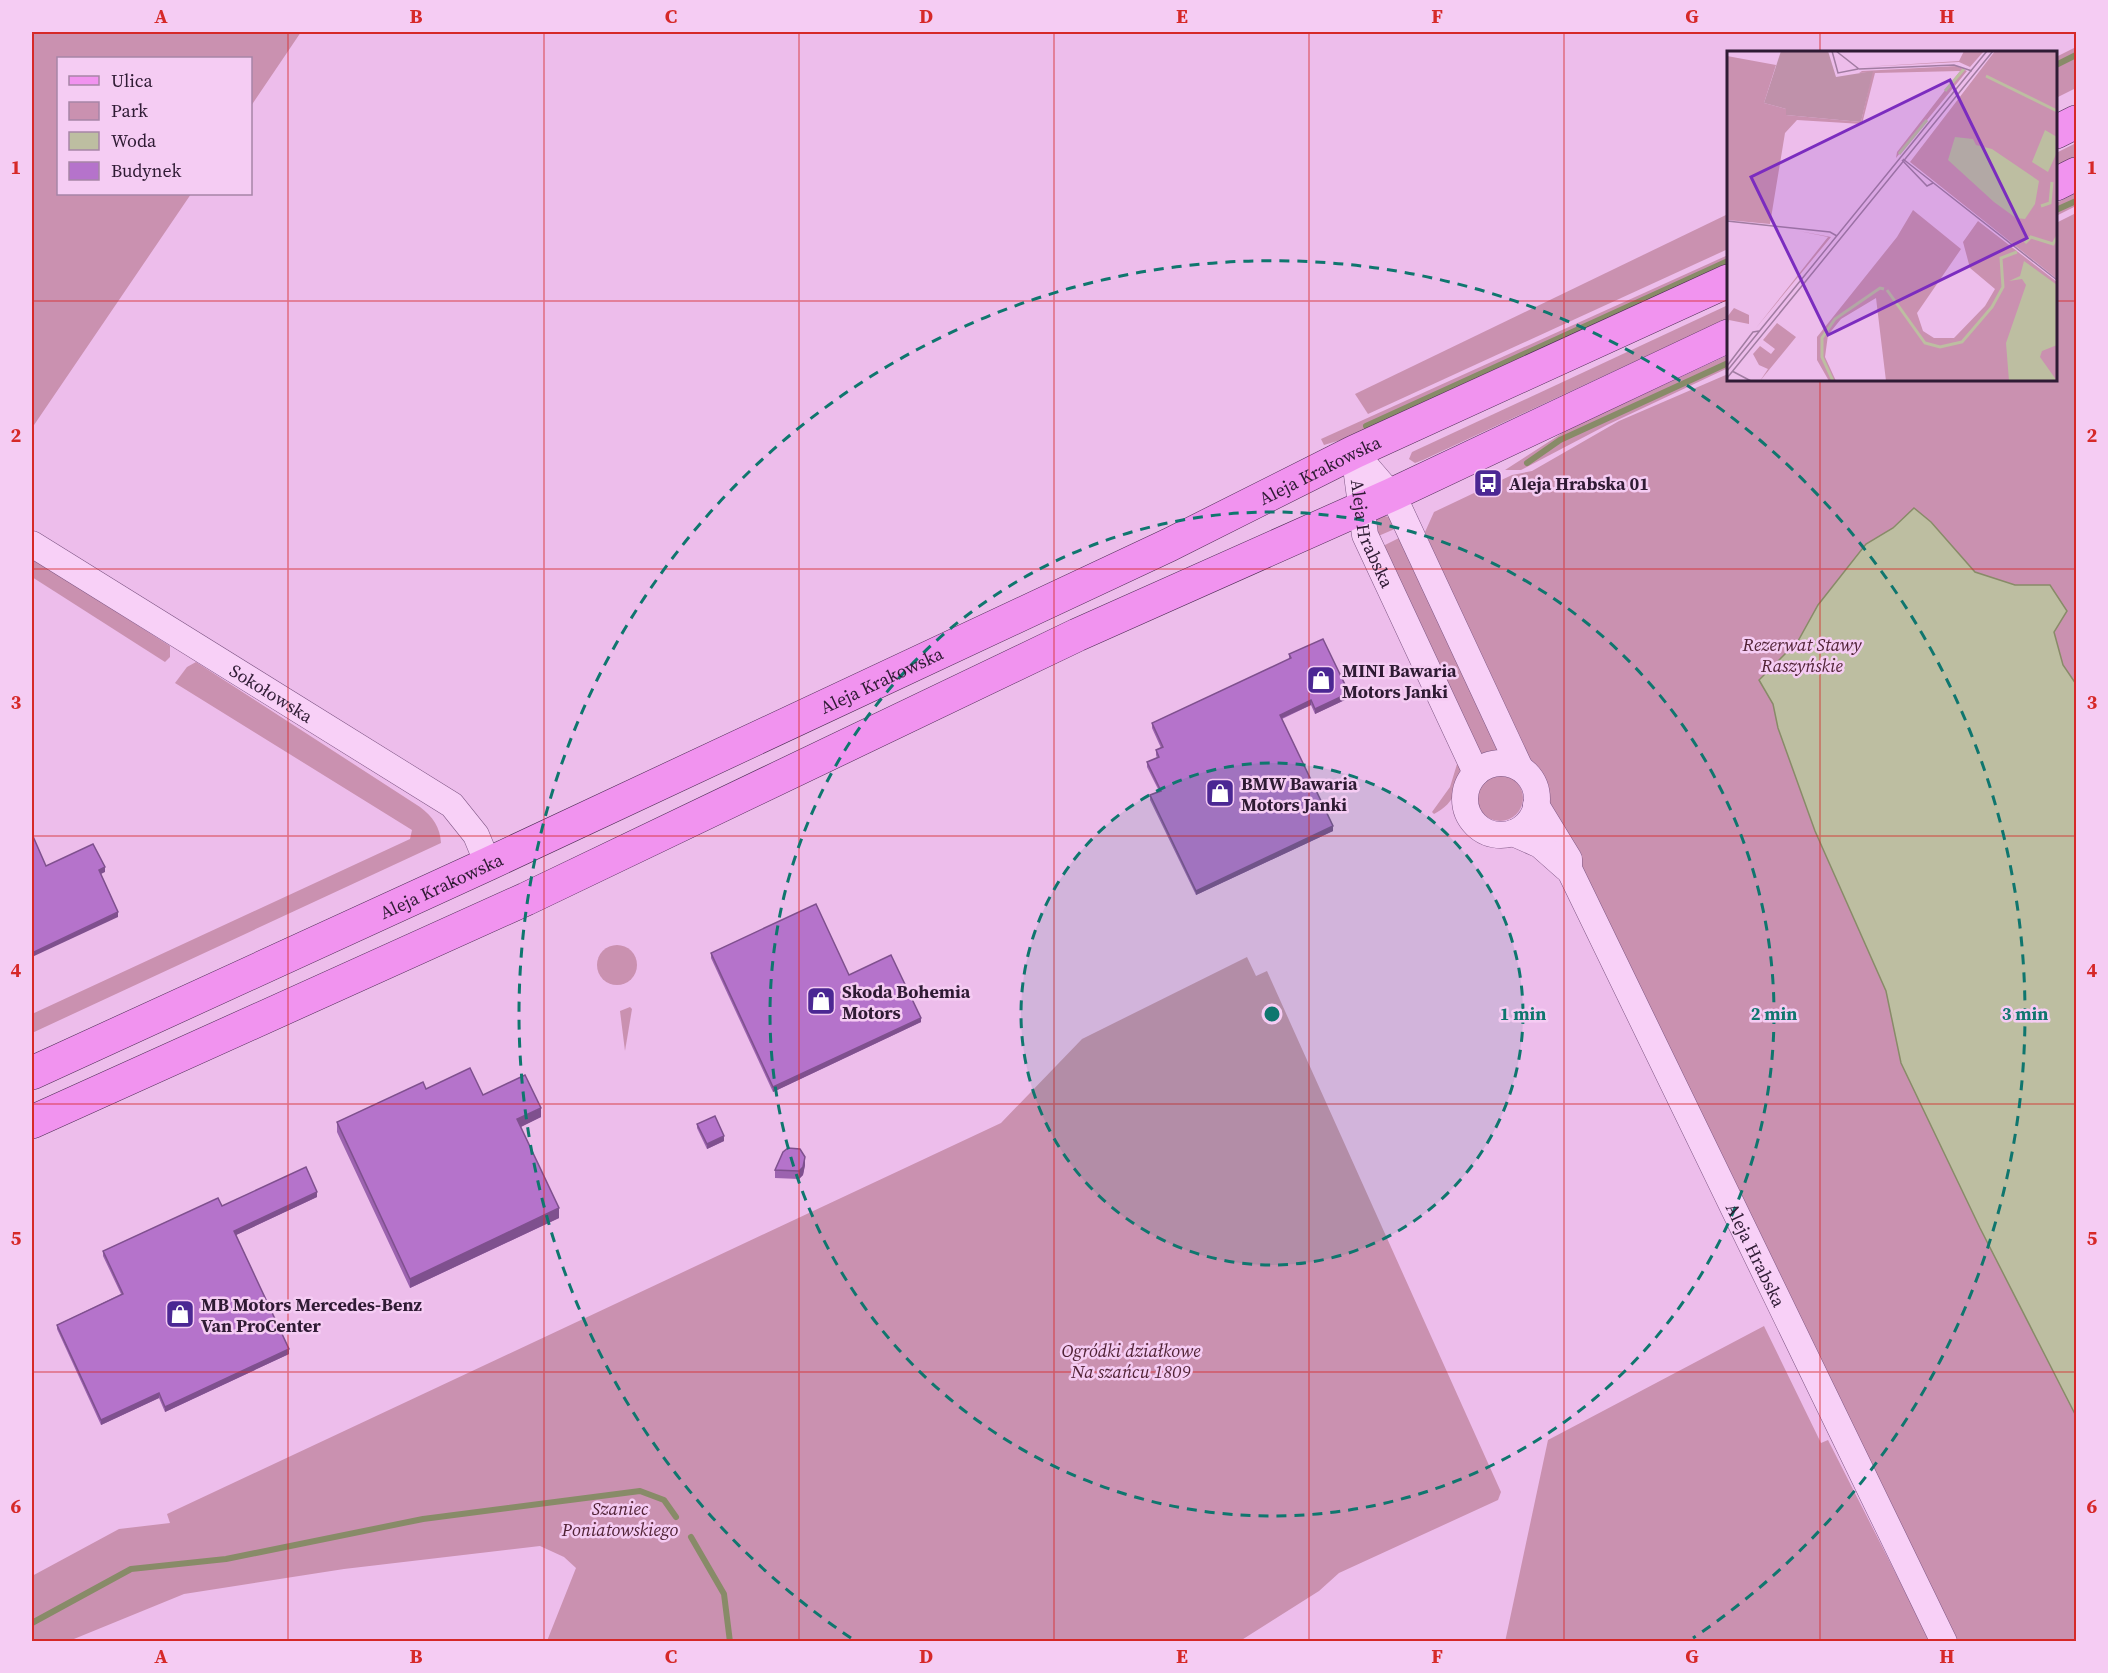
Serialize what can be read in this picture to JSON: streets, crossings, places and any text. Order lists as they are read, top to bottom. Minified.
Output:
{"streets":{"main road":["Aleja Krakowska"],"street":["Aleja Hrabska","Sokołowska"]},"crossings":[["Aleja Krakowska","Aleja Hrabska"],["Aleja Krakowska","Sokołowska"]],"parks":["Rezerwat Stawy Raszyńskie","Ogródki działkowe Na szańcu 1809","Szaniec Poniatowskiego"],"places":{"bus stop":["Aleja Hrabska 01"],"shop":["MINI Bawaria Motors Janki","BMW Bawaria Motors Janki","Skoda Bohemia Motors","MB Motors Mercedes-Benz Van ProCenter"]},"legend":["Ulica","Park","Woda","Budynek"],"grid":{"columns":["A","B","C","D","E","F","G","H"],"rows":["1","2","3","4","5","6"]},"rings":["1 min","2 min","3 min"]}
